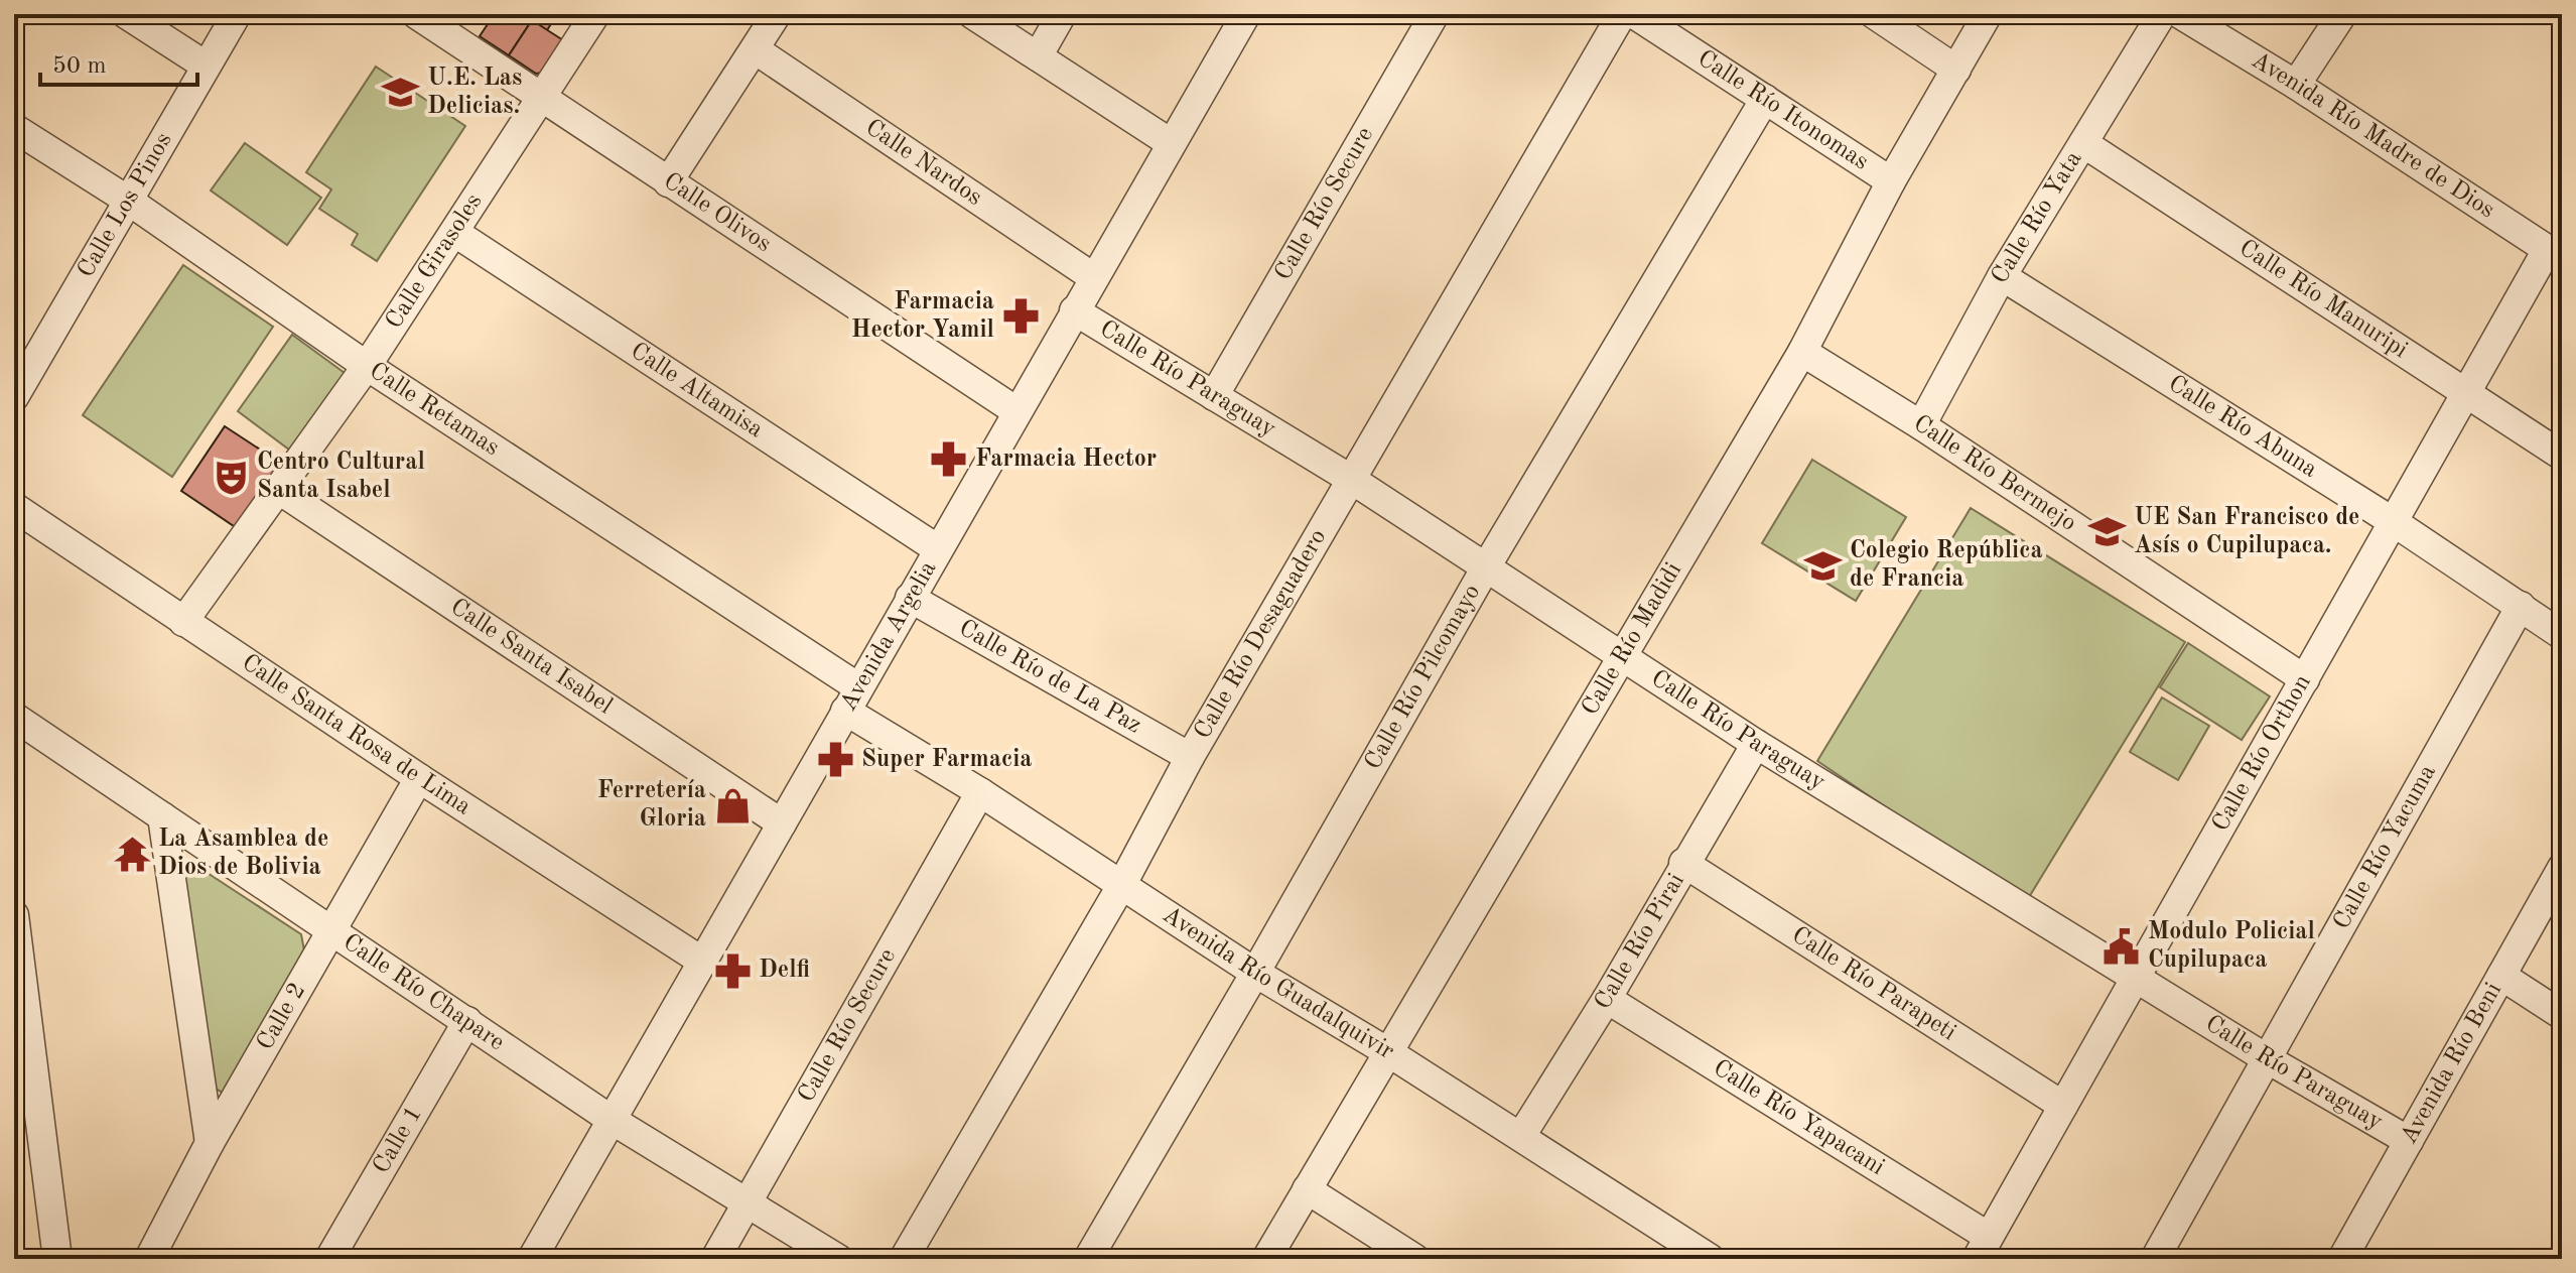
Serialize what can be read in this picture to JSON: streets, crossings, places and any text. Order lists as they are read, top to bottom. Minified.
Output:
{"streets":{"street":["Calle Río Itonomas","Avenida Río Madre de Dios","Calle Nardos","Calle Los Pinos","Calle Río Secure","Calle Olivos","Calle Río Yata","Calle Girasoles","Calle Río Manuripi","Calle Río Paraguay","Calle Altamisa","Calle Retamas","Calle Río Abuna","Calle Río Bermejo","Avenida Argelia","Calle Río Desaguadero","Calle Río Madidi","Calle Santa Isabel","Calle Río de La Paz","Calle Río Pilcomayo","Calle Santa Rosa de Lima","Calle Río Orthon","Calle Río Yacuma","Calle Río Pirai","Avenida Río Guadalquivir","Calle Río Parapeti","Calle Río Chapare","Calle 2","Avenida Río Beni","Calle Río Yapacani","Calle 1"]},"crossings":[["Calle Río Itonomas","Calle Río Madidi"],["Calle Río Itonomas","Calle Río Pilcomayo"],["Avenida Río Madre de Dios","Calle Río Orthon"],["Calle Nardos","Avenida Argelia"],["Calle Los Pinos","Calle Retamas"],["Calle Río Secure","Calle Río Paraguay"],["Calle Río Secure","Avenida Río Guadalquivir"],["Calle Río Secure","Calle Río Chapare"],["Calle Olivos","Calle Girasoles"],["Calle Olivos","Avenida Argelia"],["Calle Río Yata","Calle Río Manuripi"],["Calle Río Yata","Calle Río Abuna"],["Calle Río Yata","Calle Río Bermejo"],["Calle Girasoles","Calle Altamisa"],["Calle Girasoles","Calle Retamas"],["Calle Girasoles","Calle Santa Isabel"],["Calle Girasoles","Calle Santa Rosa de Lima"],["Calle Río Manuripi","Calle Río Orthon"],["Calle Río Paraguay","Avenida Argelia"],["Calle Río Paraguay","Calle Río Desaguadero"],["Calle Río Paraguay","Calle Río Madidi"],["Calle Río Paraguay","Calle Río Pilcomayo"],["Calle Río Paraguay","Calle Río Orthon"],["Calle Río Paraguay","Calle Río Yacuma"],["Calle Río Paraguay","Calle Río Pirai"],["Calle Río Paraguay","Avenida Río Beni"],["Calle Altamisa","Avenida Argelia"],["Calle Retamas","Avenida Argelia"],["Calle Retamas","Avenida Río Guadalquivir"],["Calle Río Abuna","Calle Río Orthon"],["Calle Río Abuna","Calle Río Yacuma"],["Calle Río Bermejo","Calle Río Madidi"],["Calle Río Bermejo","Calle Río Orthon"],["Avenida Argelia","Calle Santa Isabel"],["Avenida Argelia","Calle Río de La Paz"],["Avenida Argelia","Calle Santa Rosa de Lima"],["Avenida Argelia","Avenida Río Guadalquivir"],["Avenida Argelia","Calle Río Chapare"],["Calle Río Desaguadero","Calle Río de La Paz"],["Calle Río Desaguadero","Avenida Río Guadalquivir"],["Calle Río Madidi","Avenida Río Guadalquivir"],["Calle Río Pilcomayo","Avenida Río Guadalquivir"],["Calle Santa Rosa de Lima","Calle 2"],["Calle Río Orthon","Calle Río Parapeti"],["Calle Río Orthon","Calle Río Yapacani"],["Calle Río Pirai","Avenida Río Guadalquivir"],["Calle Río Pirai","Calle Río Parapeti"],["Calle Río Pirai","Calle Río Yapacani"],["Calle Río Chapare","Calle 2"],["Calle Río Chapare","Calle 1"]],"places":{"school or university":["U.E. Las Delicias.","UE San Francisco de Asís o Cupilupaca.","Colegio República de Francia"],"pharmacy":["Farmacia Hector Yamil","Farmacia Hector","Super Farmacia","Delfi"],"theatre":["Centro Cultural Santa Isabel"],"shop":["Ferretería Gloria"],"temple":["La Asamblea de Dios de Bolivia"],"public building":["Modulo Policial Cupilupaca"]},"scale_bar":"50 m"}
